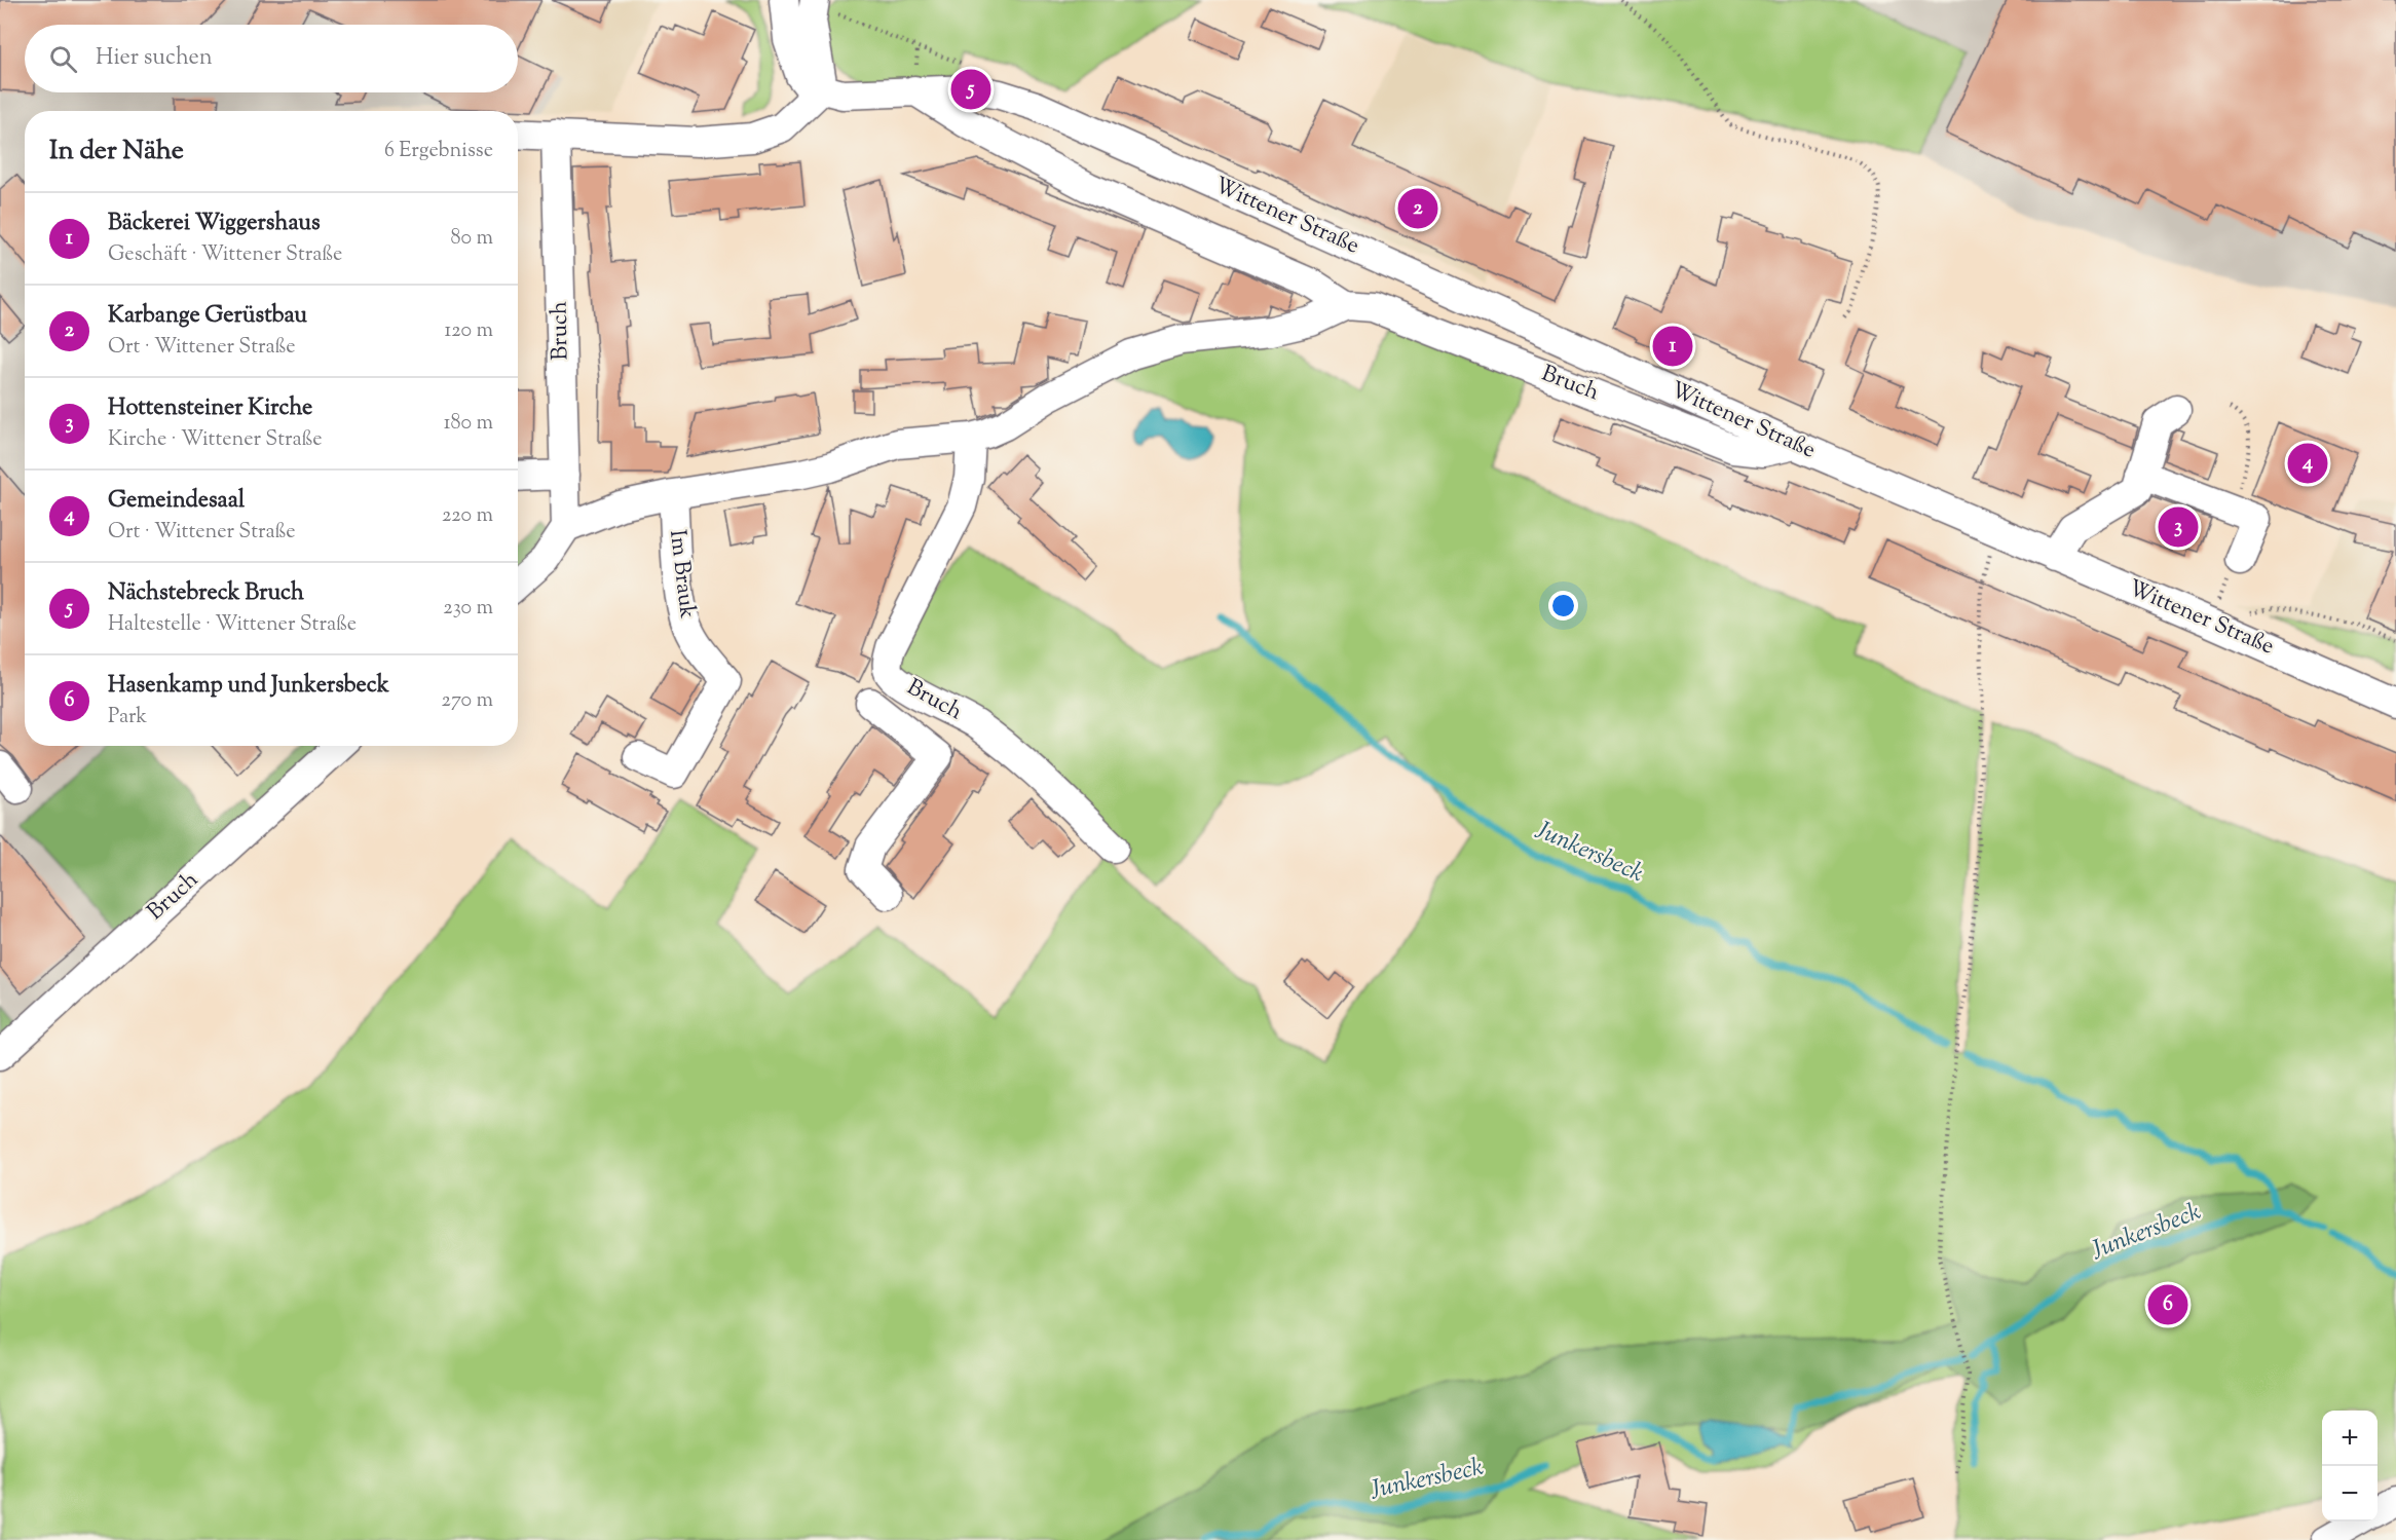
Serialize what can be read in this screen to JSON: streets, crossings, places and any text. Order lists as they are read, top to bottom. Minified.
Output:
{"streets":{"street":["Wittener Straße","Bruch","Im Brauk"]},"crossings":[["Wittener Straße","Bruch"]],"water":["Junkersbeck"],"page":{"search":"Hier suchen","pins":["5","2","1","4","3","6"],"heading":["In der Nähe","6 Ergebnisse"],"list":[{"mark":"1","name":"Bäckerei Wiggershaus","note":"Geschäft · Wittener Straße","value":"80 m"},{"mark":"2","name":"Karbange Gerüstbau","note":"Ort · Wittener Straße","value":"120 m"},{"mark":"3","name":"Hottensteiner Kirche","note":"Kirche · Wittener Straße","value":"180 m"},{"mark":"4","name":"Gemeindesaal","note":"Ort · Wittener Straße","value":"220 m"},{"mark":"5","name":"Nächstebreck Bruch","note":"Haltestelle · Wittener Straße","value":"230 m"},{"mark":"6","name":"Hasenkamp und Junkersbeck","note":"Park","value":"270 m"}],"map_buttons":["+","−"]}}
